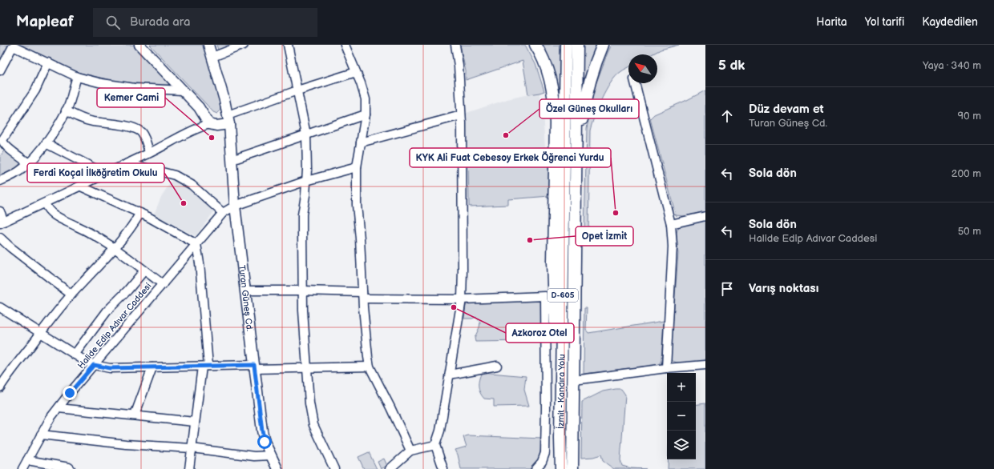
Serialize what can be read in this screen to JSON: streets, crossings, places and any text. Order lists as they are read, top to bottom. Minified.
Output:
{"streets":{"highway":["D-605","İzmit - Kandıra Yolu"],"main road":["Turan Güneş Cd."],"street":["Halide Edip Adıvar Caddesi"]},"crossings":[["Turan Güneş Cd.","Halide Edip Adıvar Caddesi"]],"places":["Özel Güneş Okulları","Kemer Cami","Ferdi Koçal İlköğretim Okulu","KYK Ali Fuat Cebesoy Erkek Öğrenci Yurdu","Opet İzmit","Azkoroz Otel"],"north":"top left","page":{"header":"Mapleaf","search":"Burada ara","nav":["Harita","Yol tarifi","Kaydedilen"],"heading":["5 dk","Yaya · 340 m"],"list":[["Düz devam et","Turan Güneş Cd.","90 m"],["Sola dön","200 m"],["Sola dön","Halide Edip Adıvar Caddesi","50 m"],"Varış noktası"],"map_buttons":["+","−"]}}
